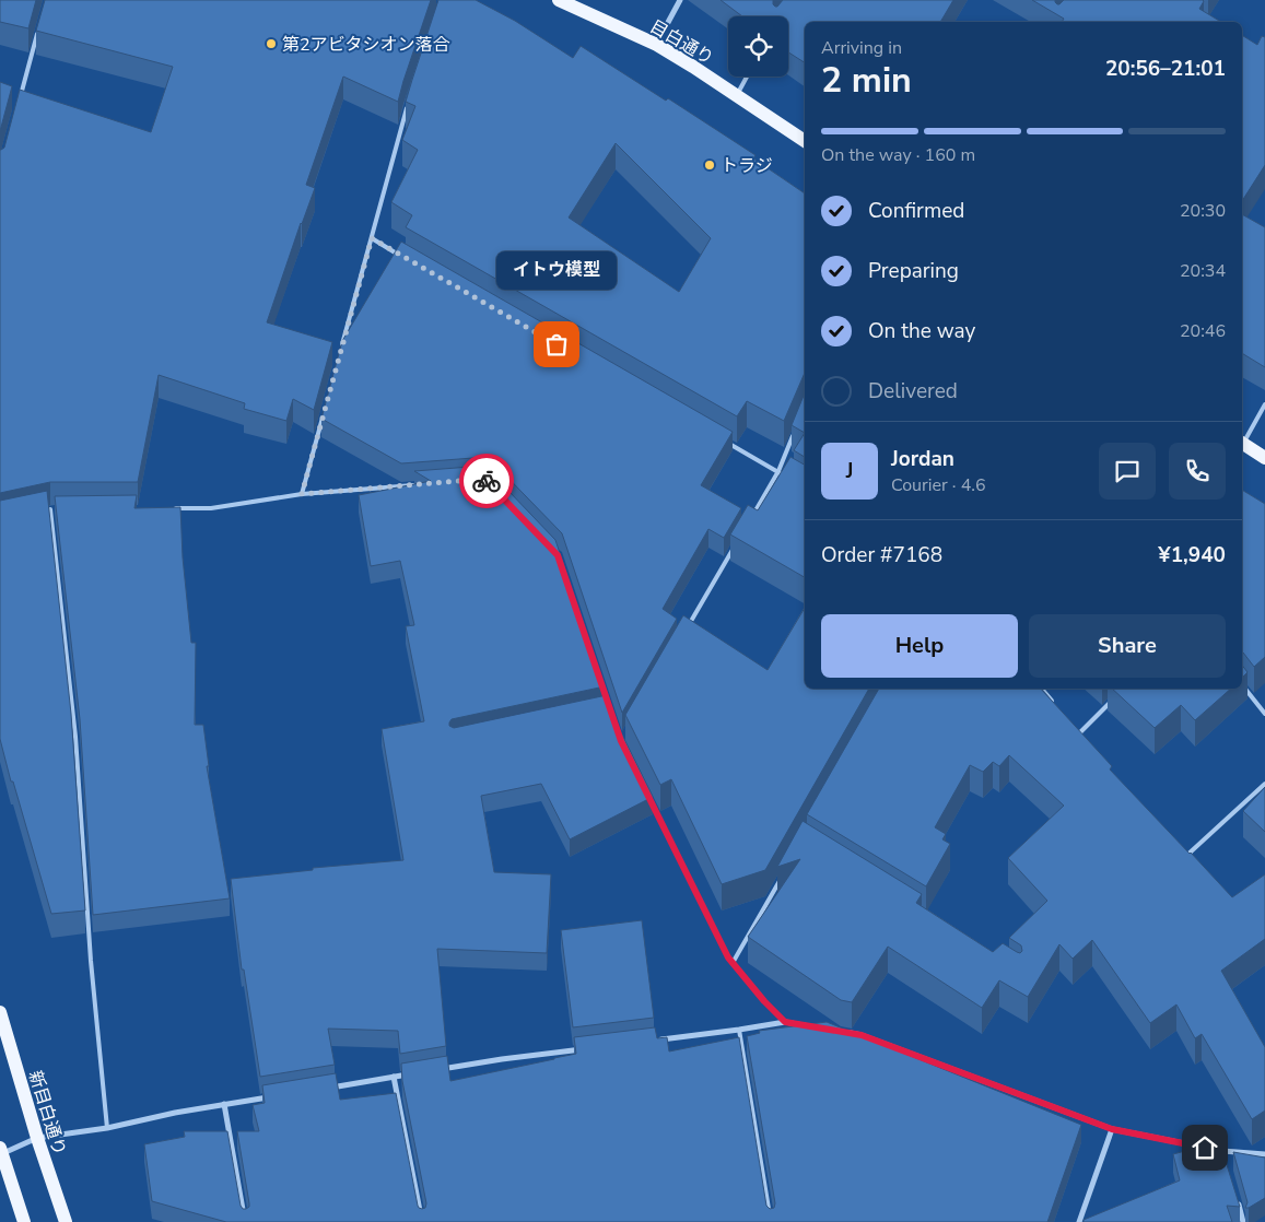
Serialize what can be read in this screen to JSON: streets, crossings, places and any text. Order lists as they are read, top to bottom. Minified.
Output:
{"streets":{"main road":["目白通り","新目白通り"]},"places":["第2アビタシオン落合","トラジ","イトウ模型"],"page":{"heading":["2 min","Arriving in","20:56–21:01"],"panel":["Jordan","Courier · 4.6","Order #7168","¥1,940"],"bar":"On the way · 160 m","list":[["Confirmed","20:30"],["Preparing","20:34"],["On the way","20:46"],"Delivered"],"bubble":"イトウ模型","round":"J","buttons":["Help","Share"]}}
